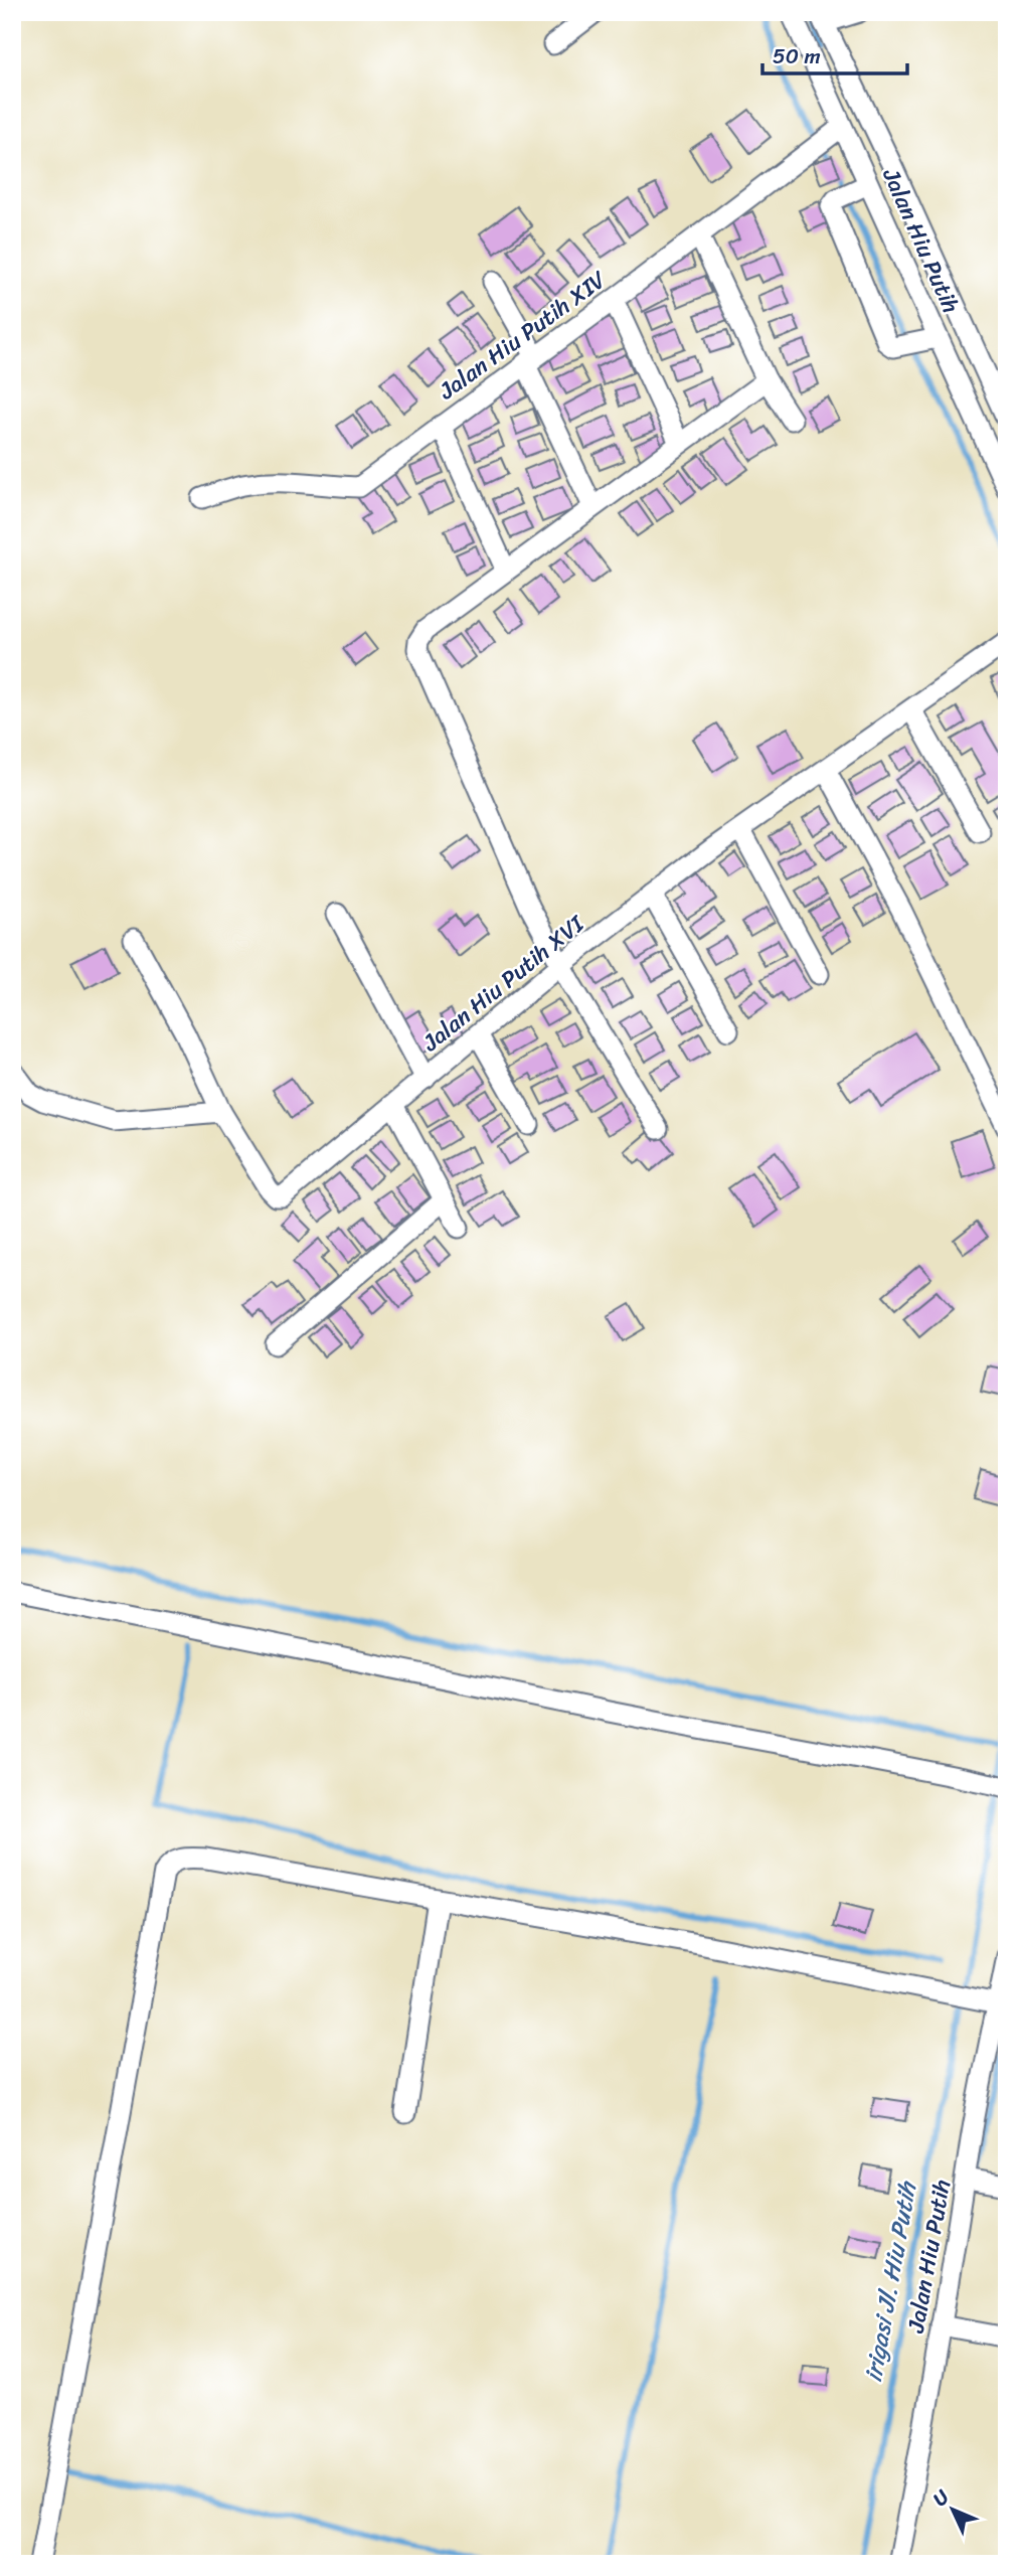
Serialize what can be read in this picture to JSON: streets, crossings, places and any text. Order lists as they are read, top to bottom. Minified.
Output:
{"streets":{"street":["Jalan Hiu Putih","Jalan Hiu Putih XIV","Jalan Hiu Putih XVI"]},"crossings":[["Jalan Hiu Putih","Jalan Hiu Putih XIV"]],"water":["irigasi Jl. Hiu Putih"],"scale_bar":"50 m","north":"top left"}
